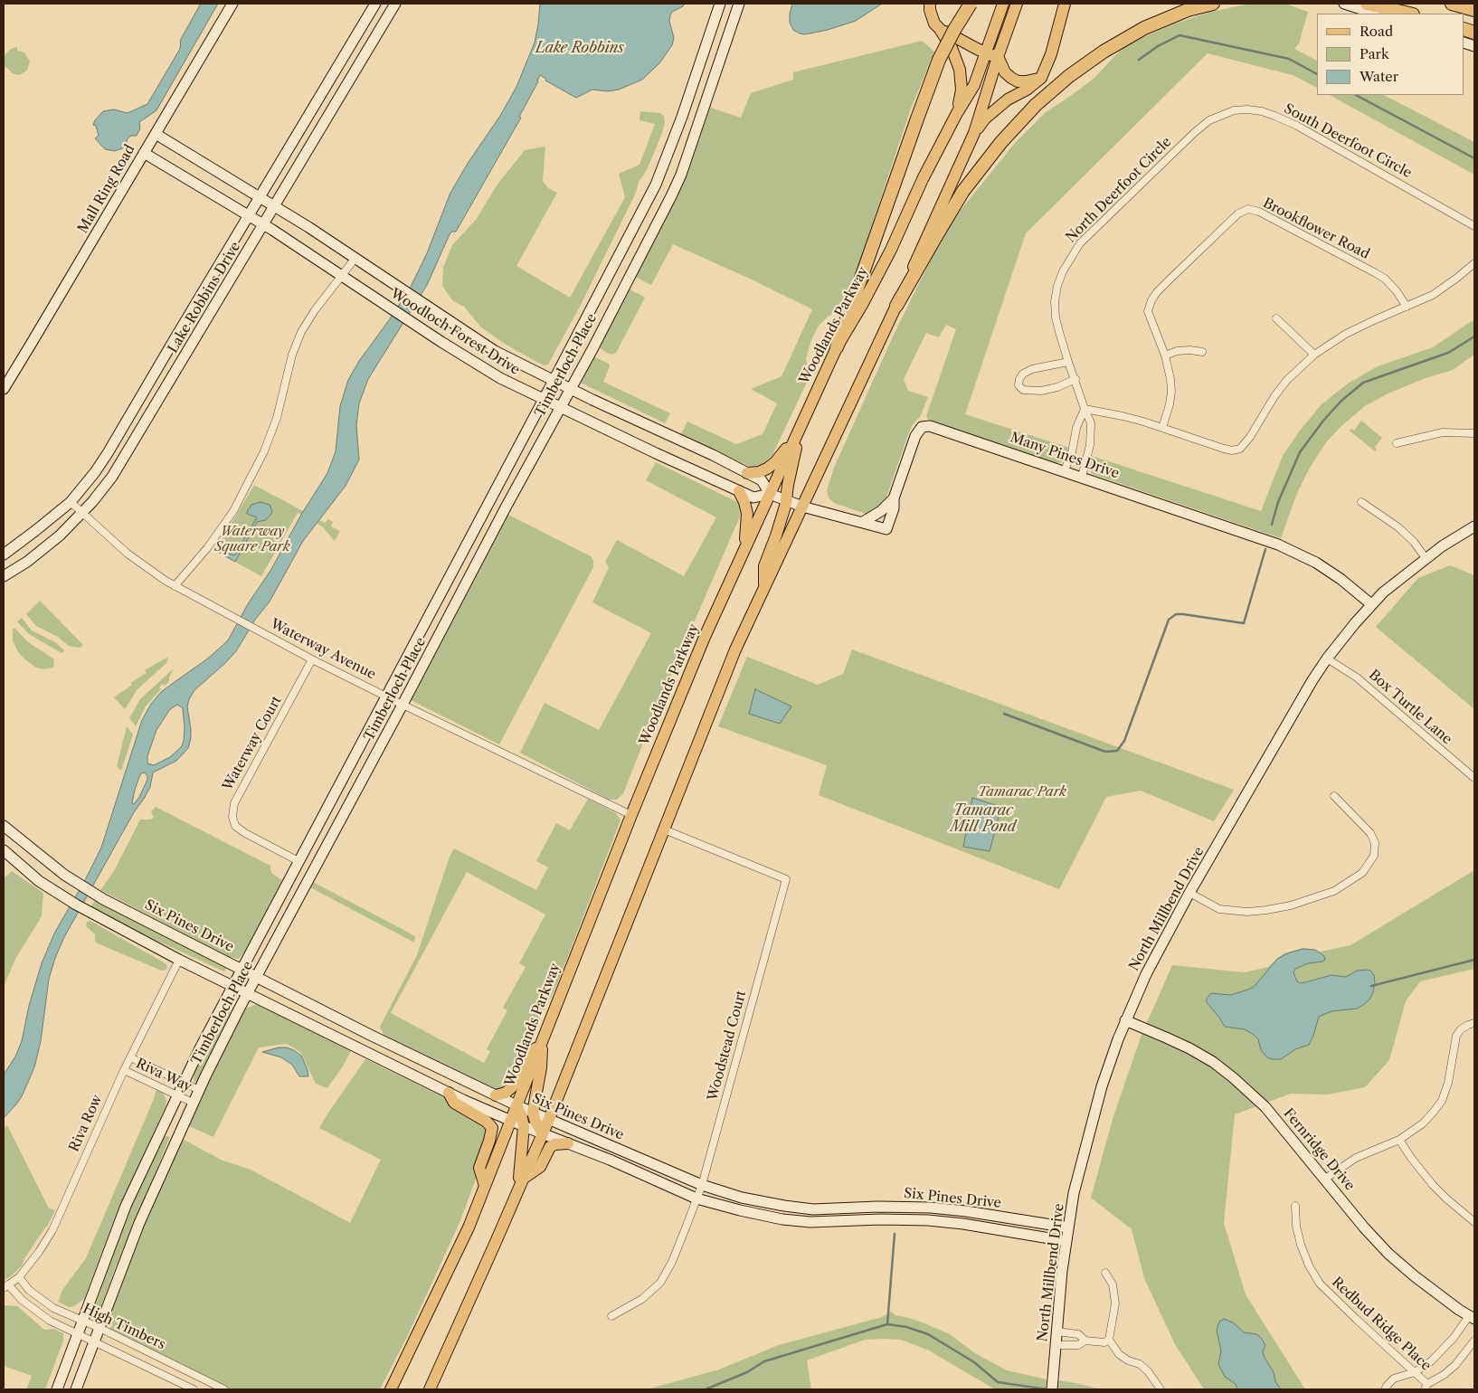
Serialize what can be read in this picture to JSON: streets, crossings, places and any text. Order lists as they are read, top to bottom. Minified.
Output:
{"streets":{"main road":["Woodlands Parkway"],"street":["South Deerfoot Circle","Mall Ring Road","North Deerfoot Circle","Brookflower Road","Lake Robbins Drive","Woodloch Forest Drive","Timberloch Place","Many Pines Drive","Waterway Avenue","Box Turtle Lane","Waterway Court","North Millbend Drive","Six Pines Drive","Woodstead Court","Riva Way","Riva Row","Fernridge Drive","Redbud Ridge Place","High Timbers"]},"crossings":[["South Deerfoot Circle","North Deerfoot Circle"],["Mall Ring Road","Woodloch Forest Drive"],["North Deerfoot Circle","Many Pines Drive"],["Lake Robbins Drive","Woodloch Forest Drive"],["Lake Robbins Drive","Waterway Avenue"],["Woodlands Parkway","Woodloch Forest Drive"],["Woodlands Parkway","Waterway Avenue"],["Woodlands Parkway","Six Pines Drive"],["Woodloch Forest Drive","Timberloch Place"],["Woodloch Forest Drive","Many Pines Drive"],["Timberloch Place","Waterway Avenue"],["Timberloch Place","Waterway Court"],["Timberloch Place","Six Pines Drive"],["Timberloch Place","Riva Way"],["Timberloch Place","High Timbers"],["Many Pines Drive","North Millbend Drive"],["Waterway Avenue","Waterway Court"],["Box Turtle Lane","North Millbend Drive"],["North Millbend Drive","Six Pines Drive"],["North Millbend Drive","Fernridge Drive"],["Six Pines Drive","Woodstead Court"],["Six Pines Drive","Riva Row"],["Riva Way","Riva Row"],["Riva Row","High Timbers"]],"water":["Lake Robbins","Tamarac Mill Pond"],"parks":["Waterway Square Park","Tamarac Park"],"legend":["Road","Park","Water"]}
